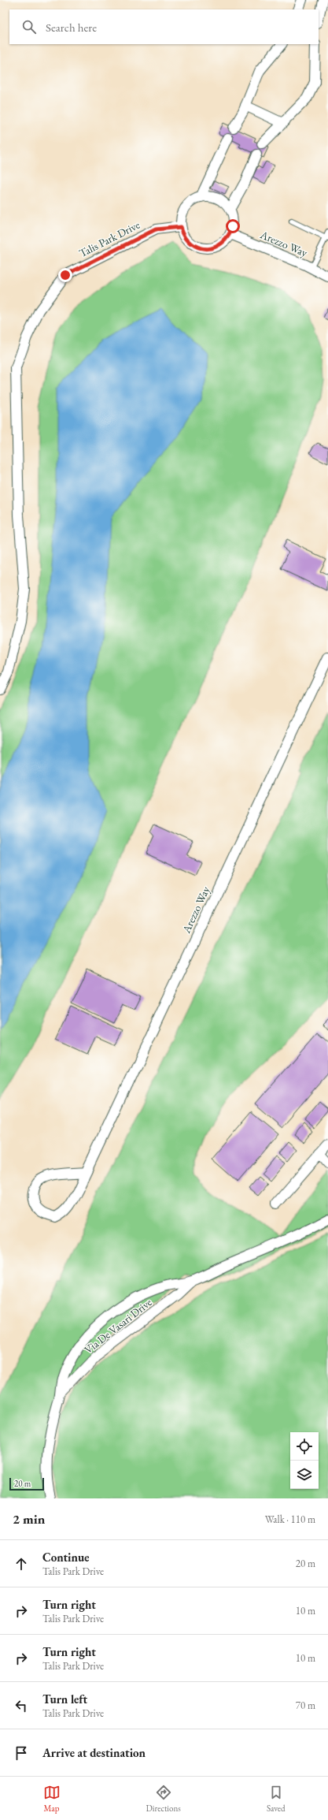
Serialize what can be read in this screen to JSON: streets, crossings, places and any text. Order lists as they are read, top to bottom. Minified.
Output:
{"streets":{"street":["Talis Park Drive","Arezzo Way","Via De Vasari Drive"]},"crossings":[["Talis Park Drive","Arezzo Way"]],"scale_bar":"20 m","page":{"search":"Search here","scale":"20 m","heading":["2 min","Walk · 110 m"],"list":[["Continue","Talis Park Drive","20 m"],["Turn right","Talis Park Drive","10 m"],["Turn right","Talis Park Drive","10 m"],["Turn left","Talis Park Drive","70 m"],"Arrive at destination"],"nav":["Map","Directions","Saved"]}}
